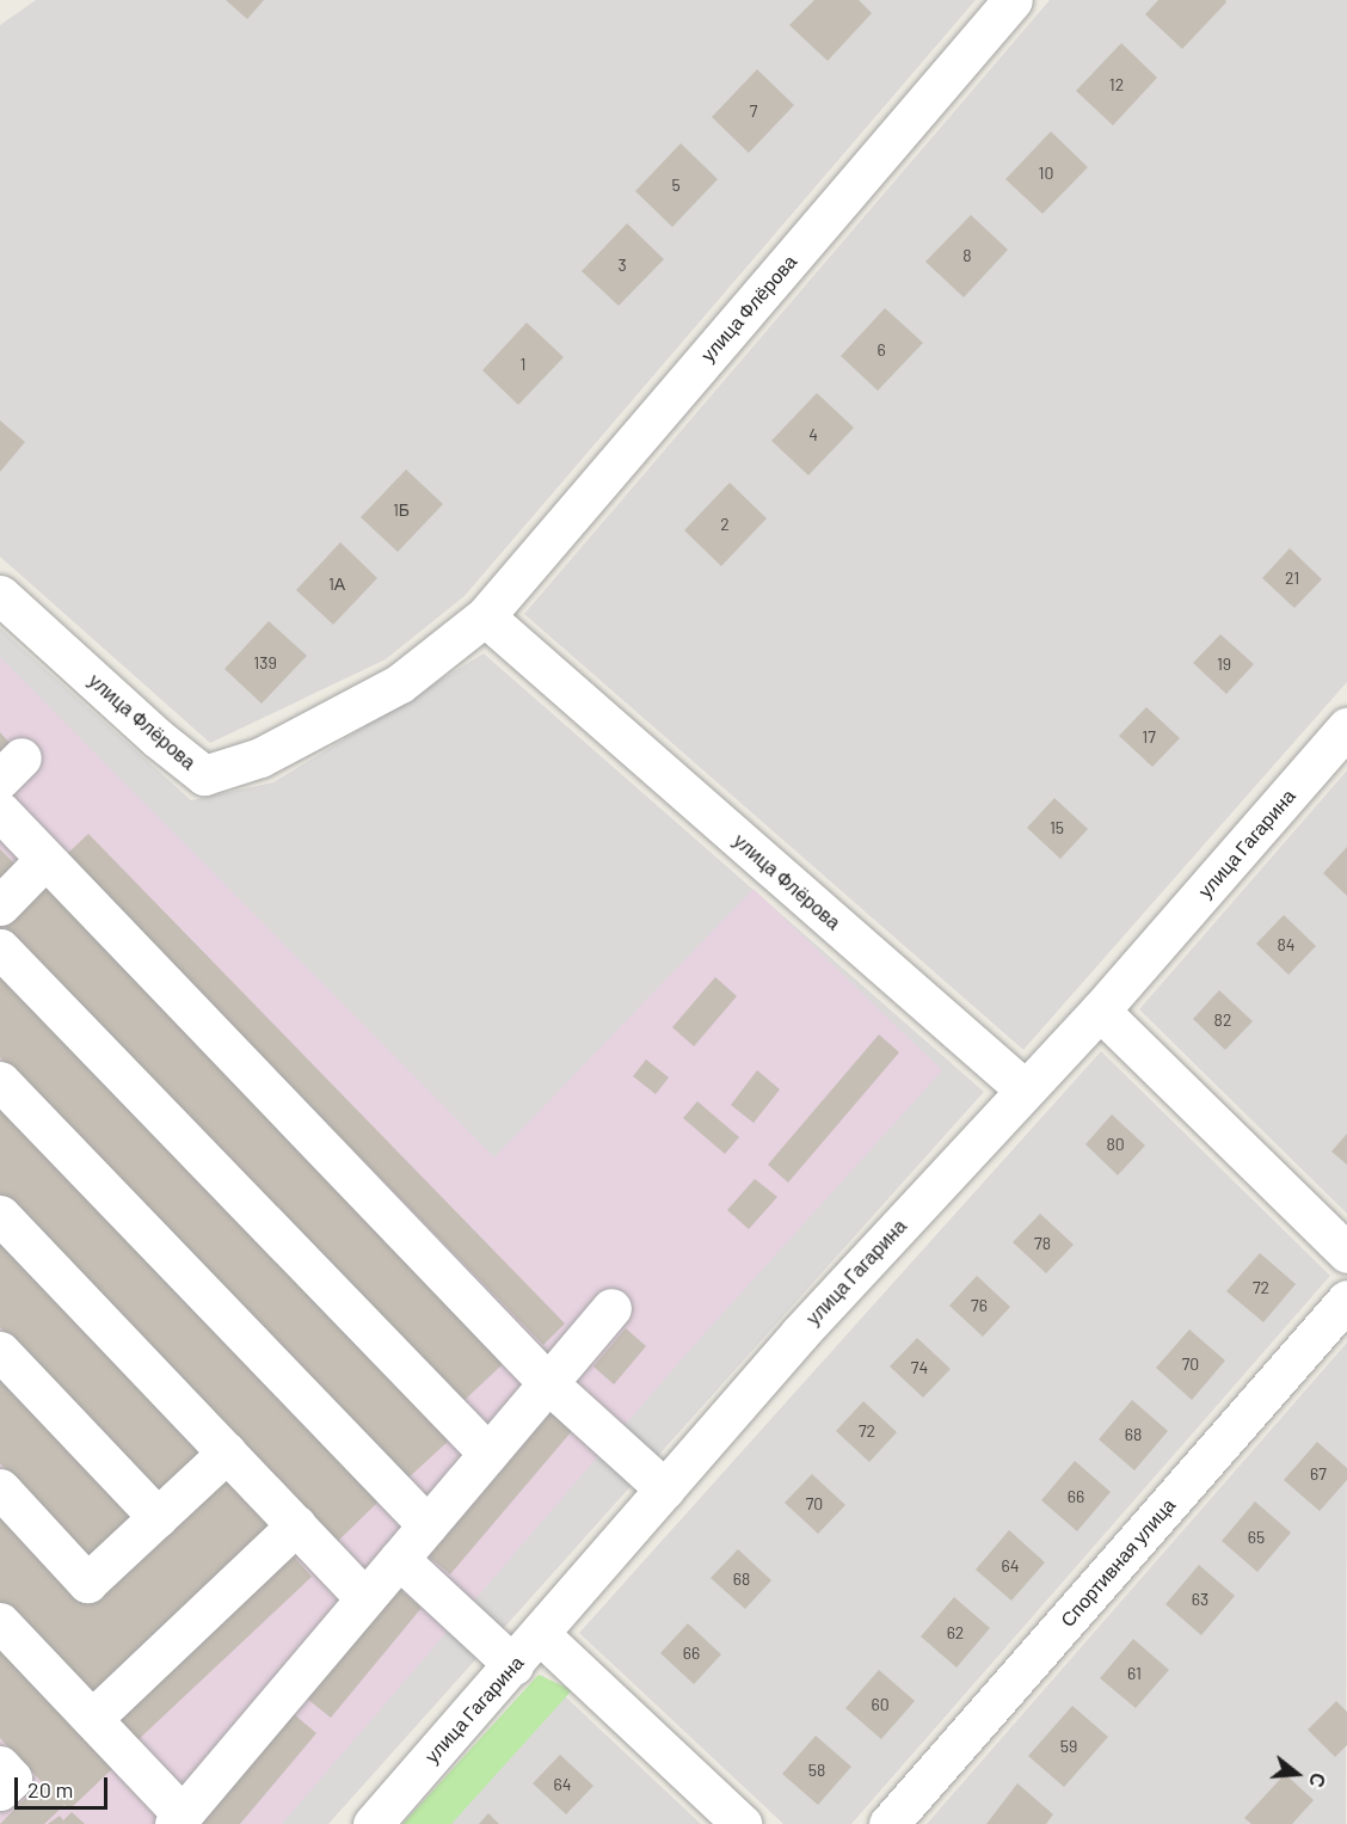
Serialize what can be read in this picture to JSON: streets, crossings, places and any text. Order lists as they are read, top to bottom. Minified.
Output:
{"streets":{"street":["улица Флёрова","улица Гагарина","Спортивная улица"]},"crossings":[["улица Флёрова","улица Гагарина"]],"house_numbers":["12","7","10","5","8","3","6","1","4","1Б","2","21","1А","139","19","17","15","84","82","80","78","72","76","70","74","72","68","67","66","70","65","64","68","63","62","66","61","60","59","58","64"],"scale_bar":"20 m","north":"right"}
